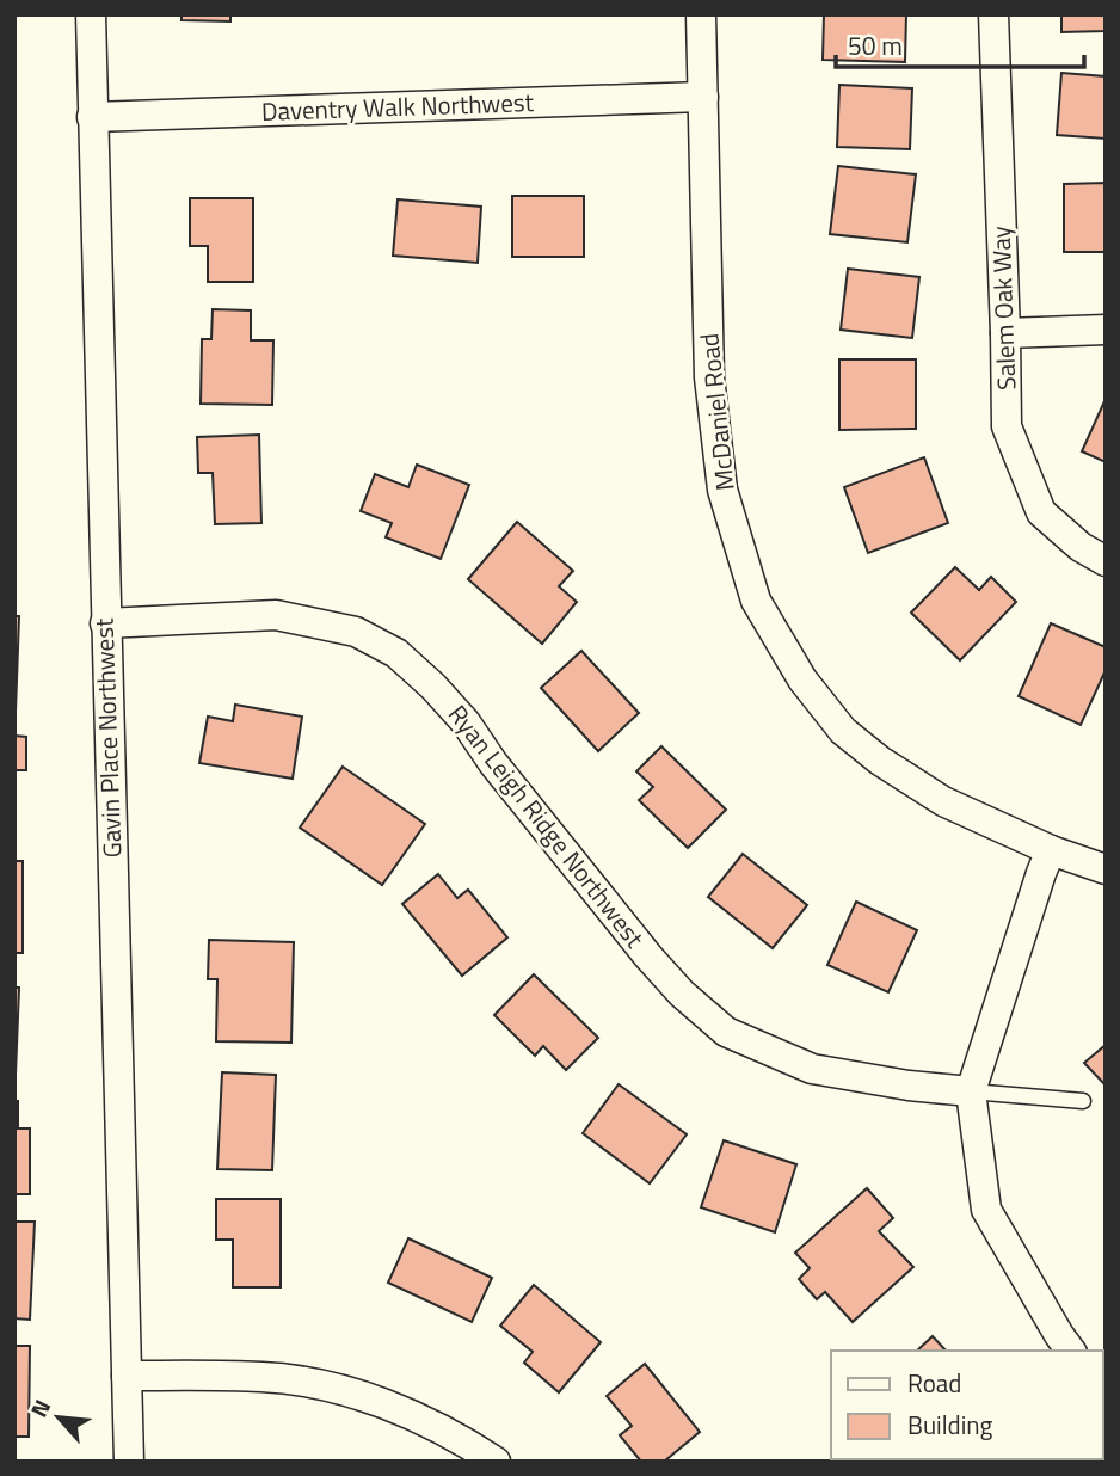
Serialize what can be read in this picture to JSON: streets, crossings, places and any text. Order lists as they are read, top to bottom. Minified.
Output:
{"streets":{"street":["Daventry Walk Northwest","Salem Oak Way","McDaniel Road","Gavin Place Northwest","Ryan Leigh Ridge Northwest"]},"crossings":[["Daventry Walk Northwest","McDaniel Road"],["Daventry Walk Northwest","Gavin Place Northwest"],["Gavin Place Northwest","Ryan Leigh Ridge Northwest"]],"legend":["Road","Building"],"scale_bar":"50 m","north":"top left"}
